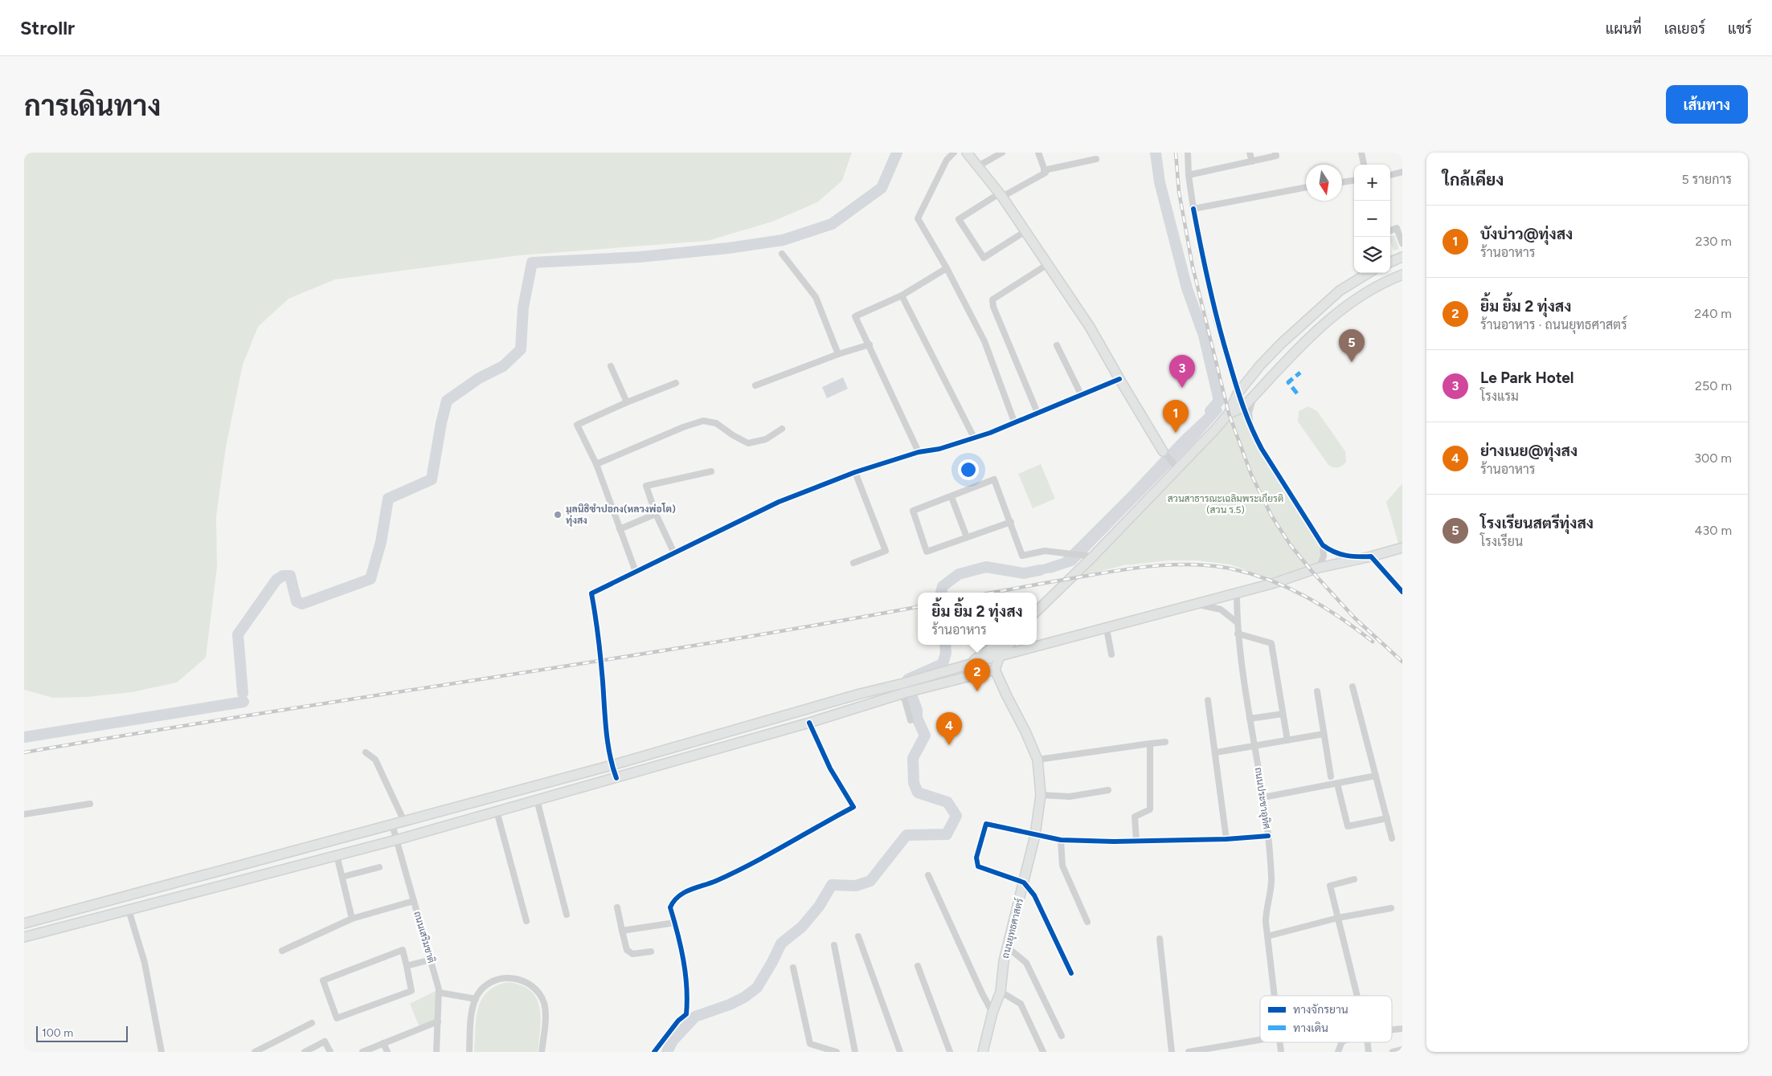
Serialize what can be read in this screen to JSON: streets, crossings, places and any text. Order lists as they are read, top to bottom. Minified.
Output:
{"streets":{"main road":["ถนนยุทธศาสตร์"],"street":["ถนนประชาอุทิศ","ถนนเสริมชาติ"]},"parks":["สวนสาธารณะเฉลิมพระเกียรติ (สวน ร.5)"],"places":["มูลนิธิซำปอกง(หลวงพ่อโต) ทุ่งสง"],"legend":["ทางจักรยาน","ทางเดิน"],"scale_bar":"100 m","north":"bottom","page":{"header":"Strollr","nav":["แผนที่","เลเยอร์","แชร์"],"buttons":"เส้นทาง","title":"การเดินทาง","heading":["ใกล้เคียง","5 รายการ"],"map_buttons":["+","−"],"list":[{"mark":"1","name":"บังบ่าว@ทุ่งสง","note":"ร้านอาหาร","value":"230 m"},{"mark":"2","name":"ยิ้ม ยิ้ม 2 ทุ่งสง","note":"ร้านอาหาร · ถนนยุทธศาสตร์","value":"240 m"},{"mark":"3","name":"Le Park Hotel","note":"โรงแรม","value":"250 m"},{"mark":"4","name":"ย่างเนย@ทุ่งสง","note":"ร้านอาหาร","value":"300 m"},{"mark":"5","name":"โรงเรียนสตรีทุ่งสง","note":"โรงเรียน","value":"430 m"}],"pins":["5","3","1","2","4"],"popup":["ยิ้ม ยิ้ม 2 ทุ่งสง","ร้านอาหาร"],"scale":"100 m"}}
